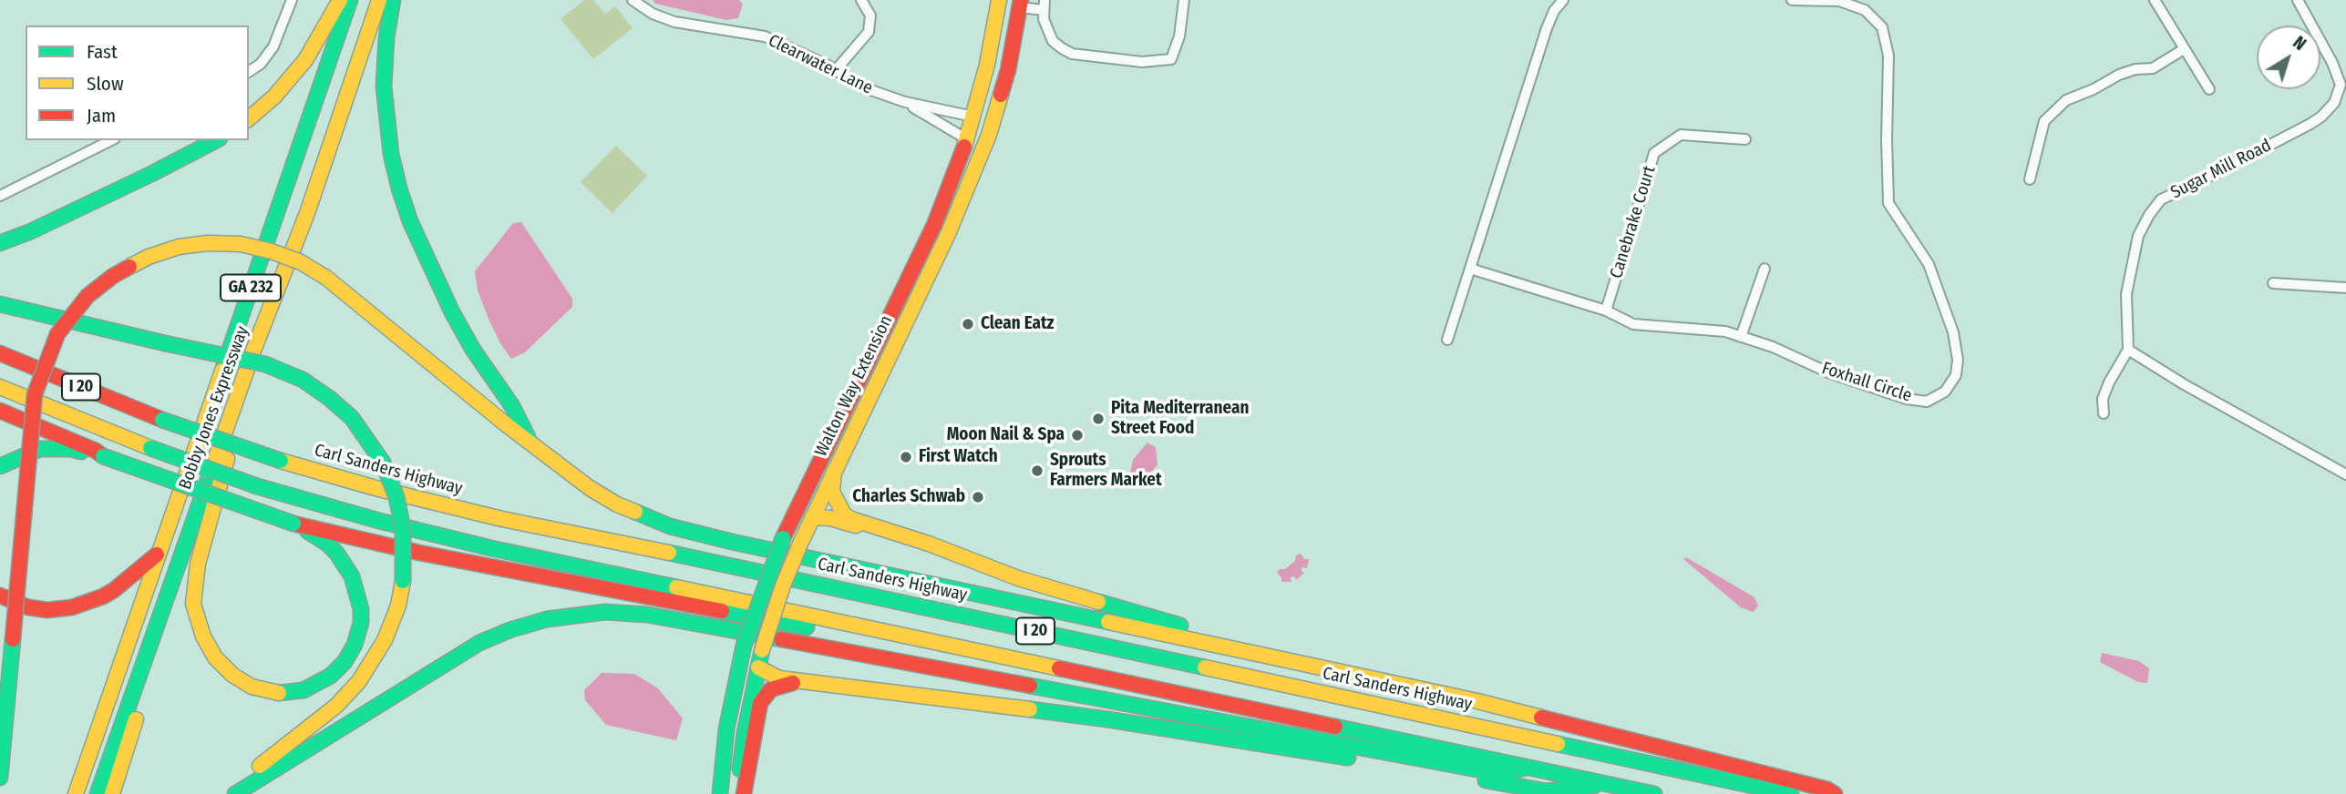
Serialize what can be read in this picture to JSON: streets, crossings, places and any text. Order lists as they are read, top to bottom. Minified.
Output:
{"streets":{"main road":["GA 232","Walton Way Extension","I 20","Bobby Jones Expressway","Carl Sanders Highway"],"street":["Clearwater Lane","Sugar Mill Road","Canebrake Court","Foxhall Circle"]},"crossings":[["Clearwater Lane","Walton Way Extension"],["Canebrake Court","Foxhall Circle"]],"places":["Clean Eatz","Pita Mediterranean Street Food","Moon Nail & Spa","First Watch","Sprouts Farmers Market","Charles Schwab"],"legend":["Fast","Slow","Jam"],"north":"top right"}
